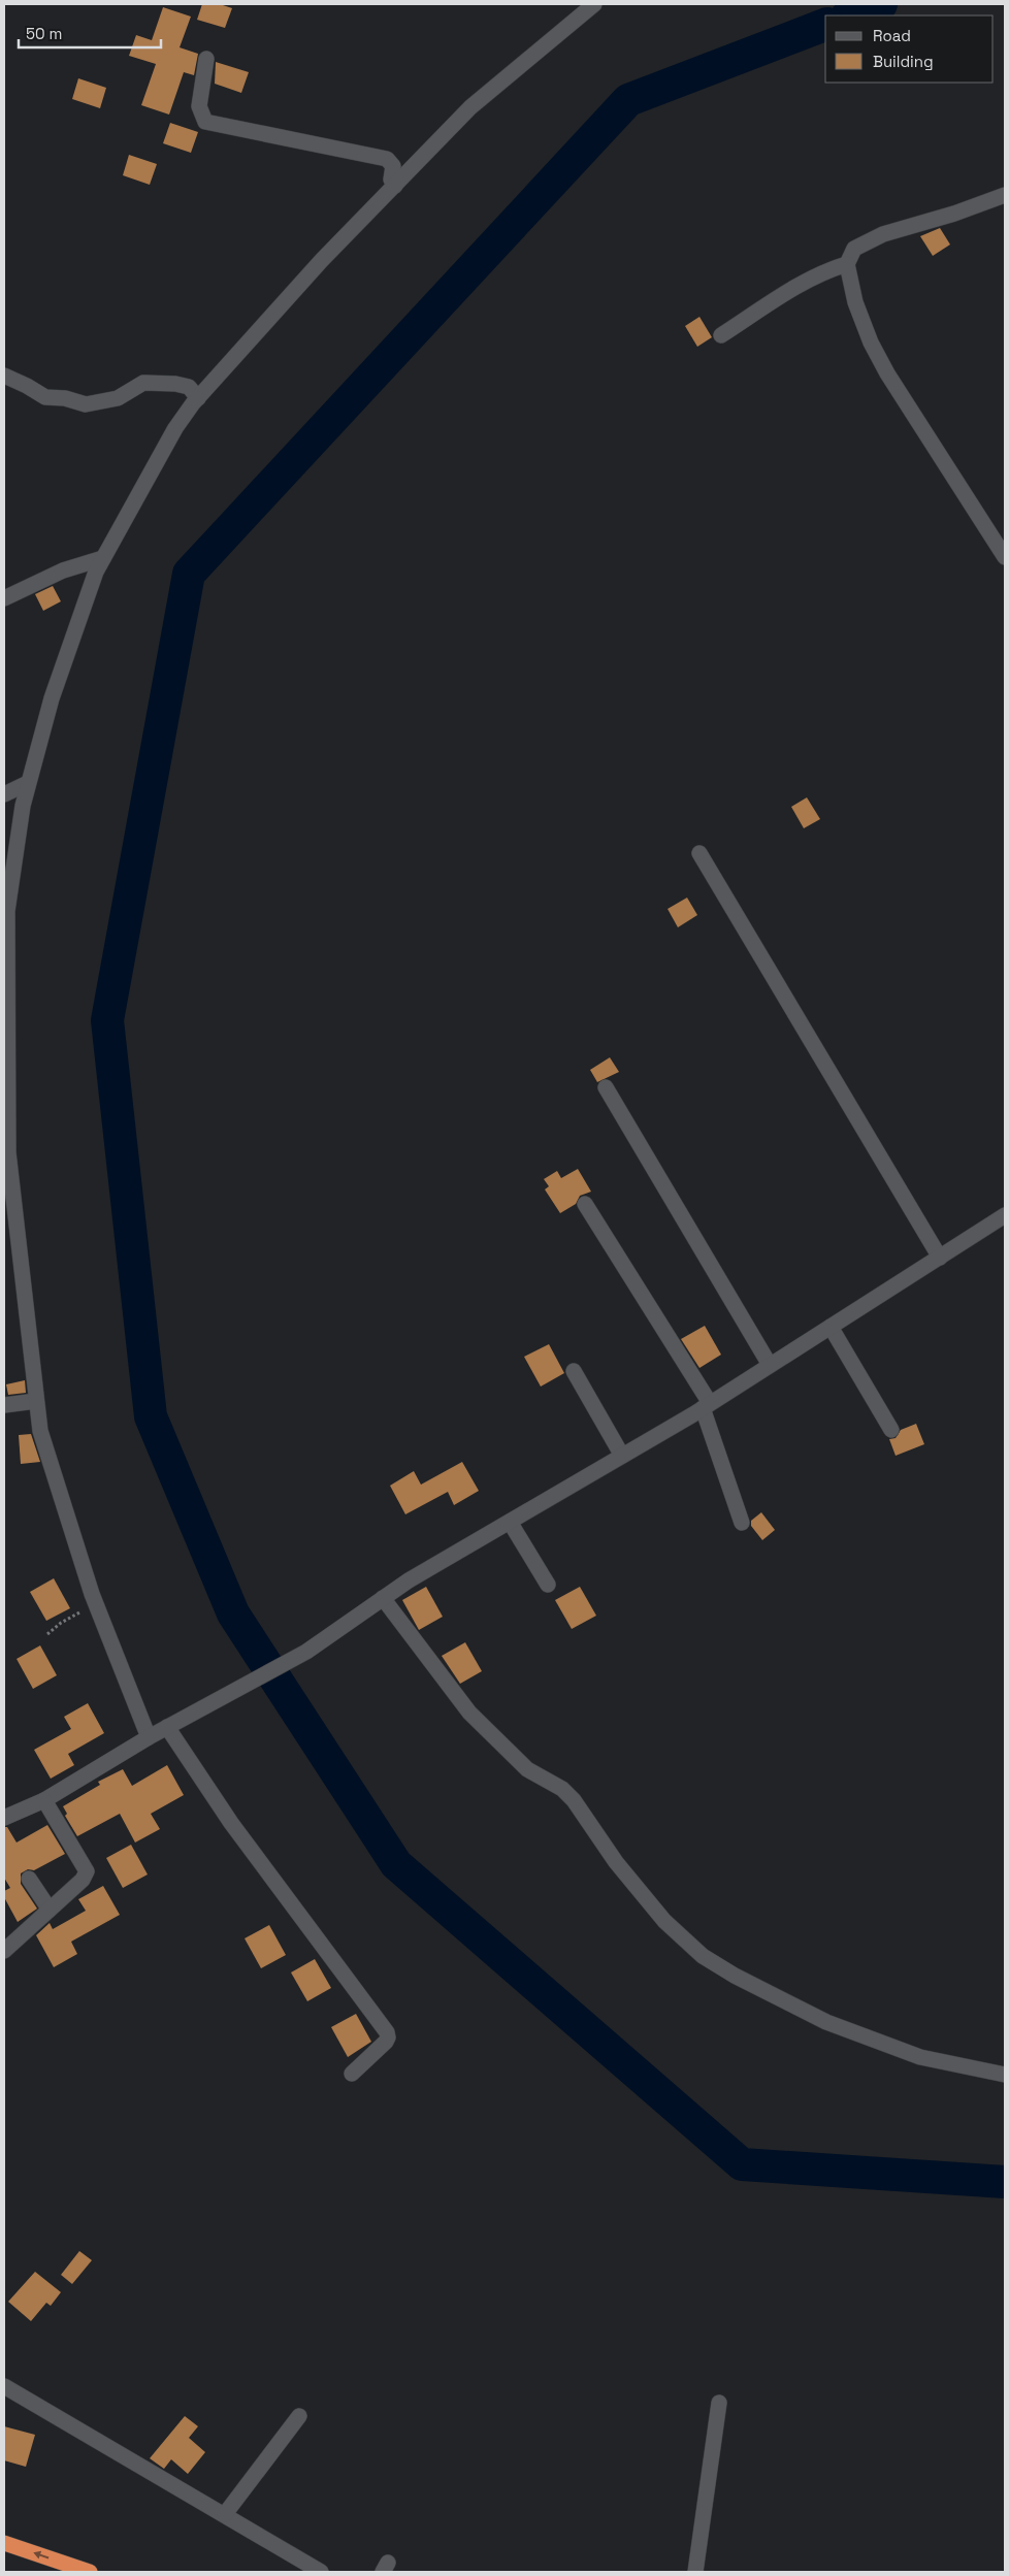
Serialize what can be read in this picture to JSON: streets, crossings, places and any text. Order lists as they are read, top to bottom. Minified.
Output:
{"legend":["Road","Building"],"scale_bar":"50 m"}
